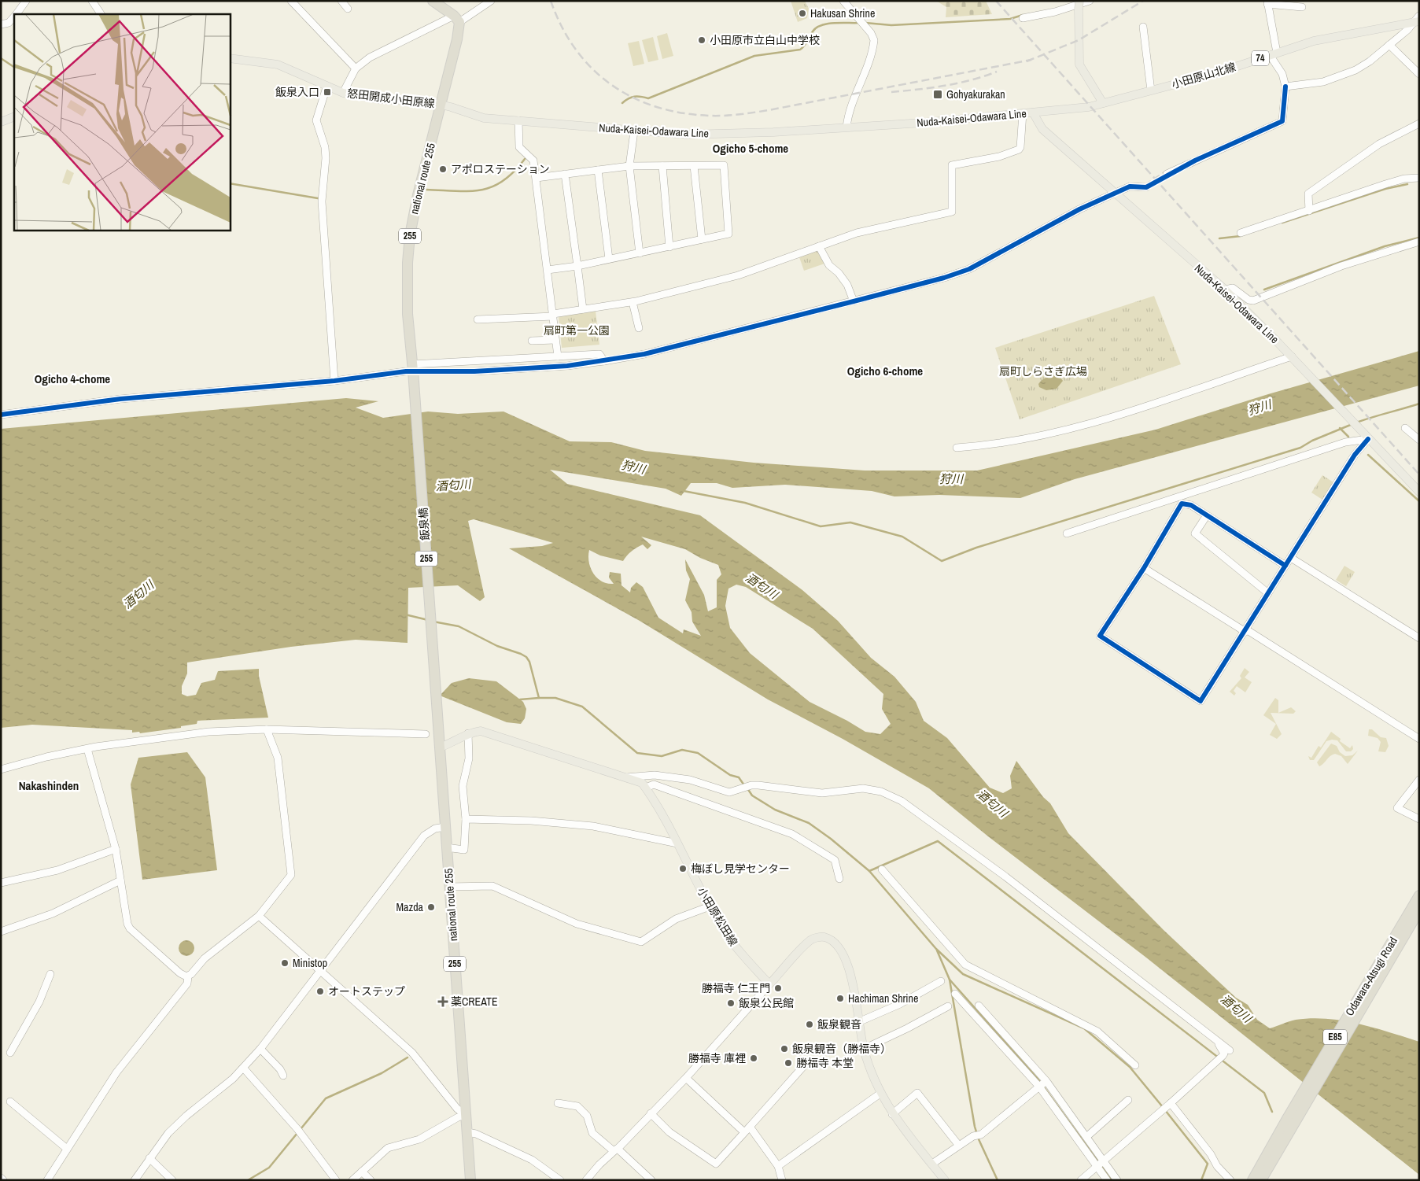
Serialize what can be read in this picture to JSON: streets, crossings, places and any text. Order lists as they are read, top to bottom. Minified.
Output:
{"streets":{"highway":["national route 255","255","飯泉橋","Odawara-Atsugi Road","E85"],"main road":["74","小田原山北線","怒田開成小田原線","Nuda-Kaisei-Odawara Line","小田原松田線"]},"crossings":[["小田原山北線","Nuda-Kaisei-Odawara Line"],["怒田開成小田原線","Nuda-Kaisei-Odawara Line"],["怒田開成小田原線","national route 255"],["Nuda-Kaisei-Odawara Line","national route 255"],["national route 255","飯泉橋"]],"districts":["Ogicho 5-chome","Ogicho 6-chome","Ogicho 4-chome","Nakashinden"],"water":["狩川","酒匂川"],"parks":["扇町第一公園","扇町しらさぎ広場"],"places":{"other":["Hakusan Shrine","小田原市立白山中学校","アポロステーション","梅ぼし見学センター","Mazda","Ministop","勝福寺 仁王門","オートステップ","Hachiman Shrine","飯泉公民館","飯泉観音","飯泉観音（勝福寺）","勝福寺 庫裡","勝福寺 本堂"],"transit":["飯泉入口","Gohyakurakan"],"health":["薬CREATE"]}}
